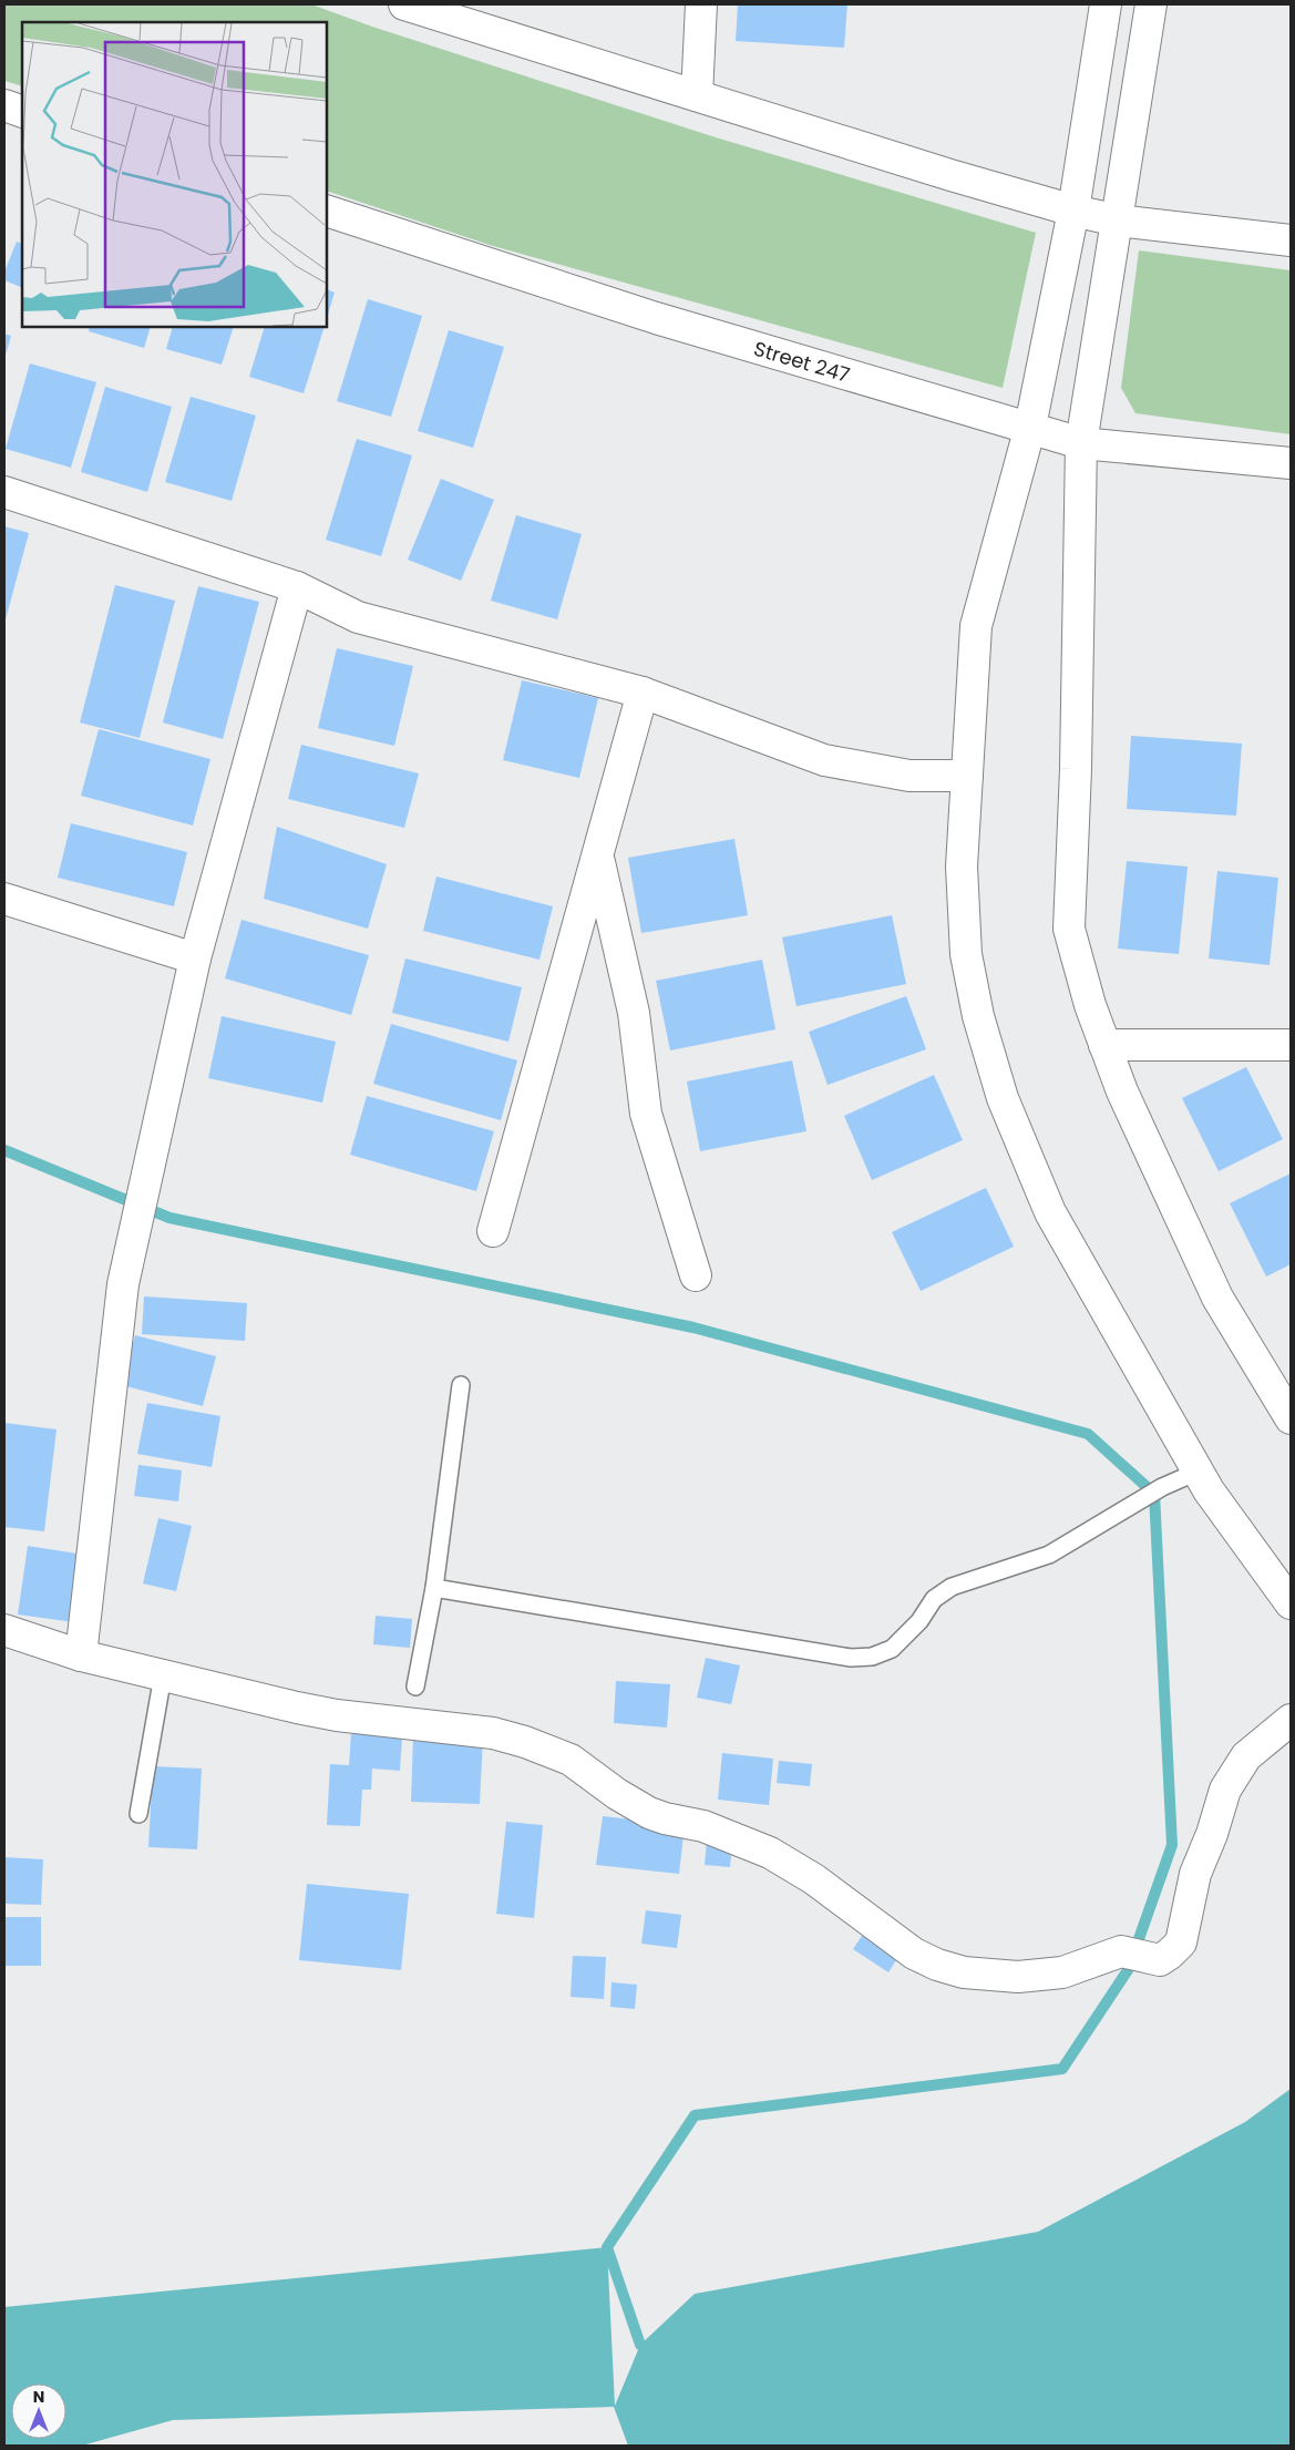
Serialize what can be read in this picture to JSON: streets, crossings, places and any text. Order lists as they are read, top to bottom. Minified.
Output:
{"streets":{"street":["Street 247"]},"north":"top"}
